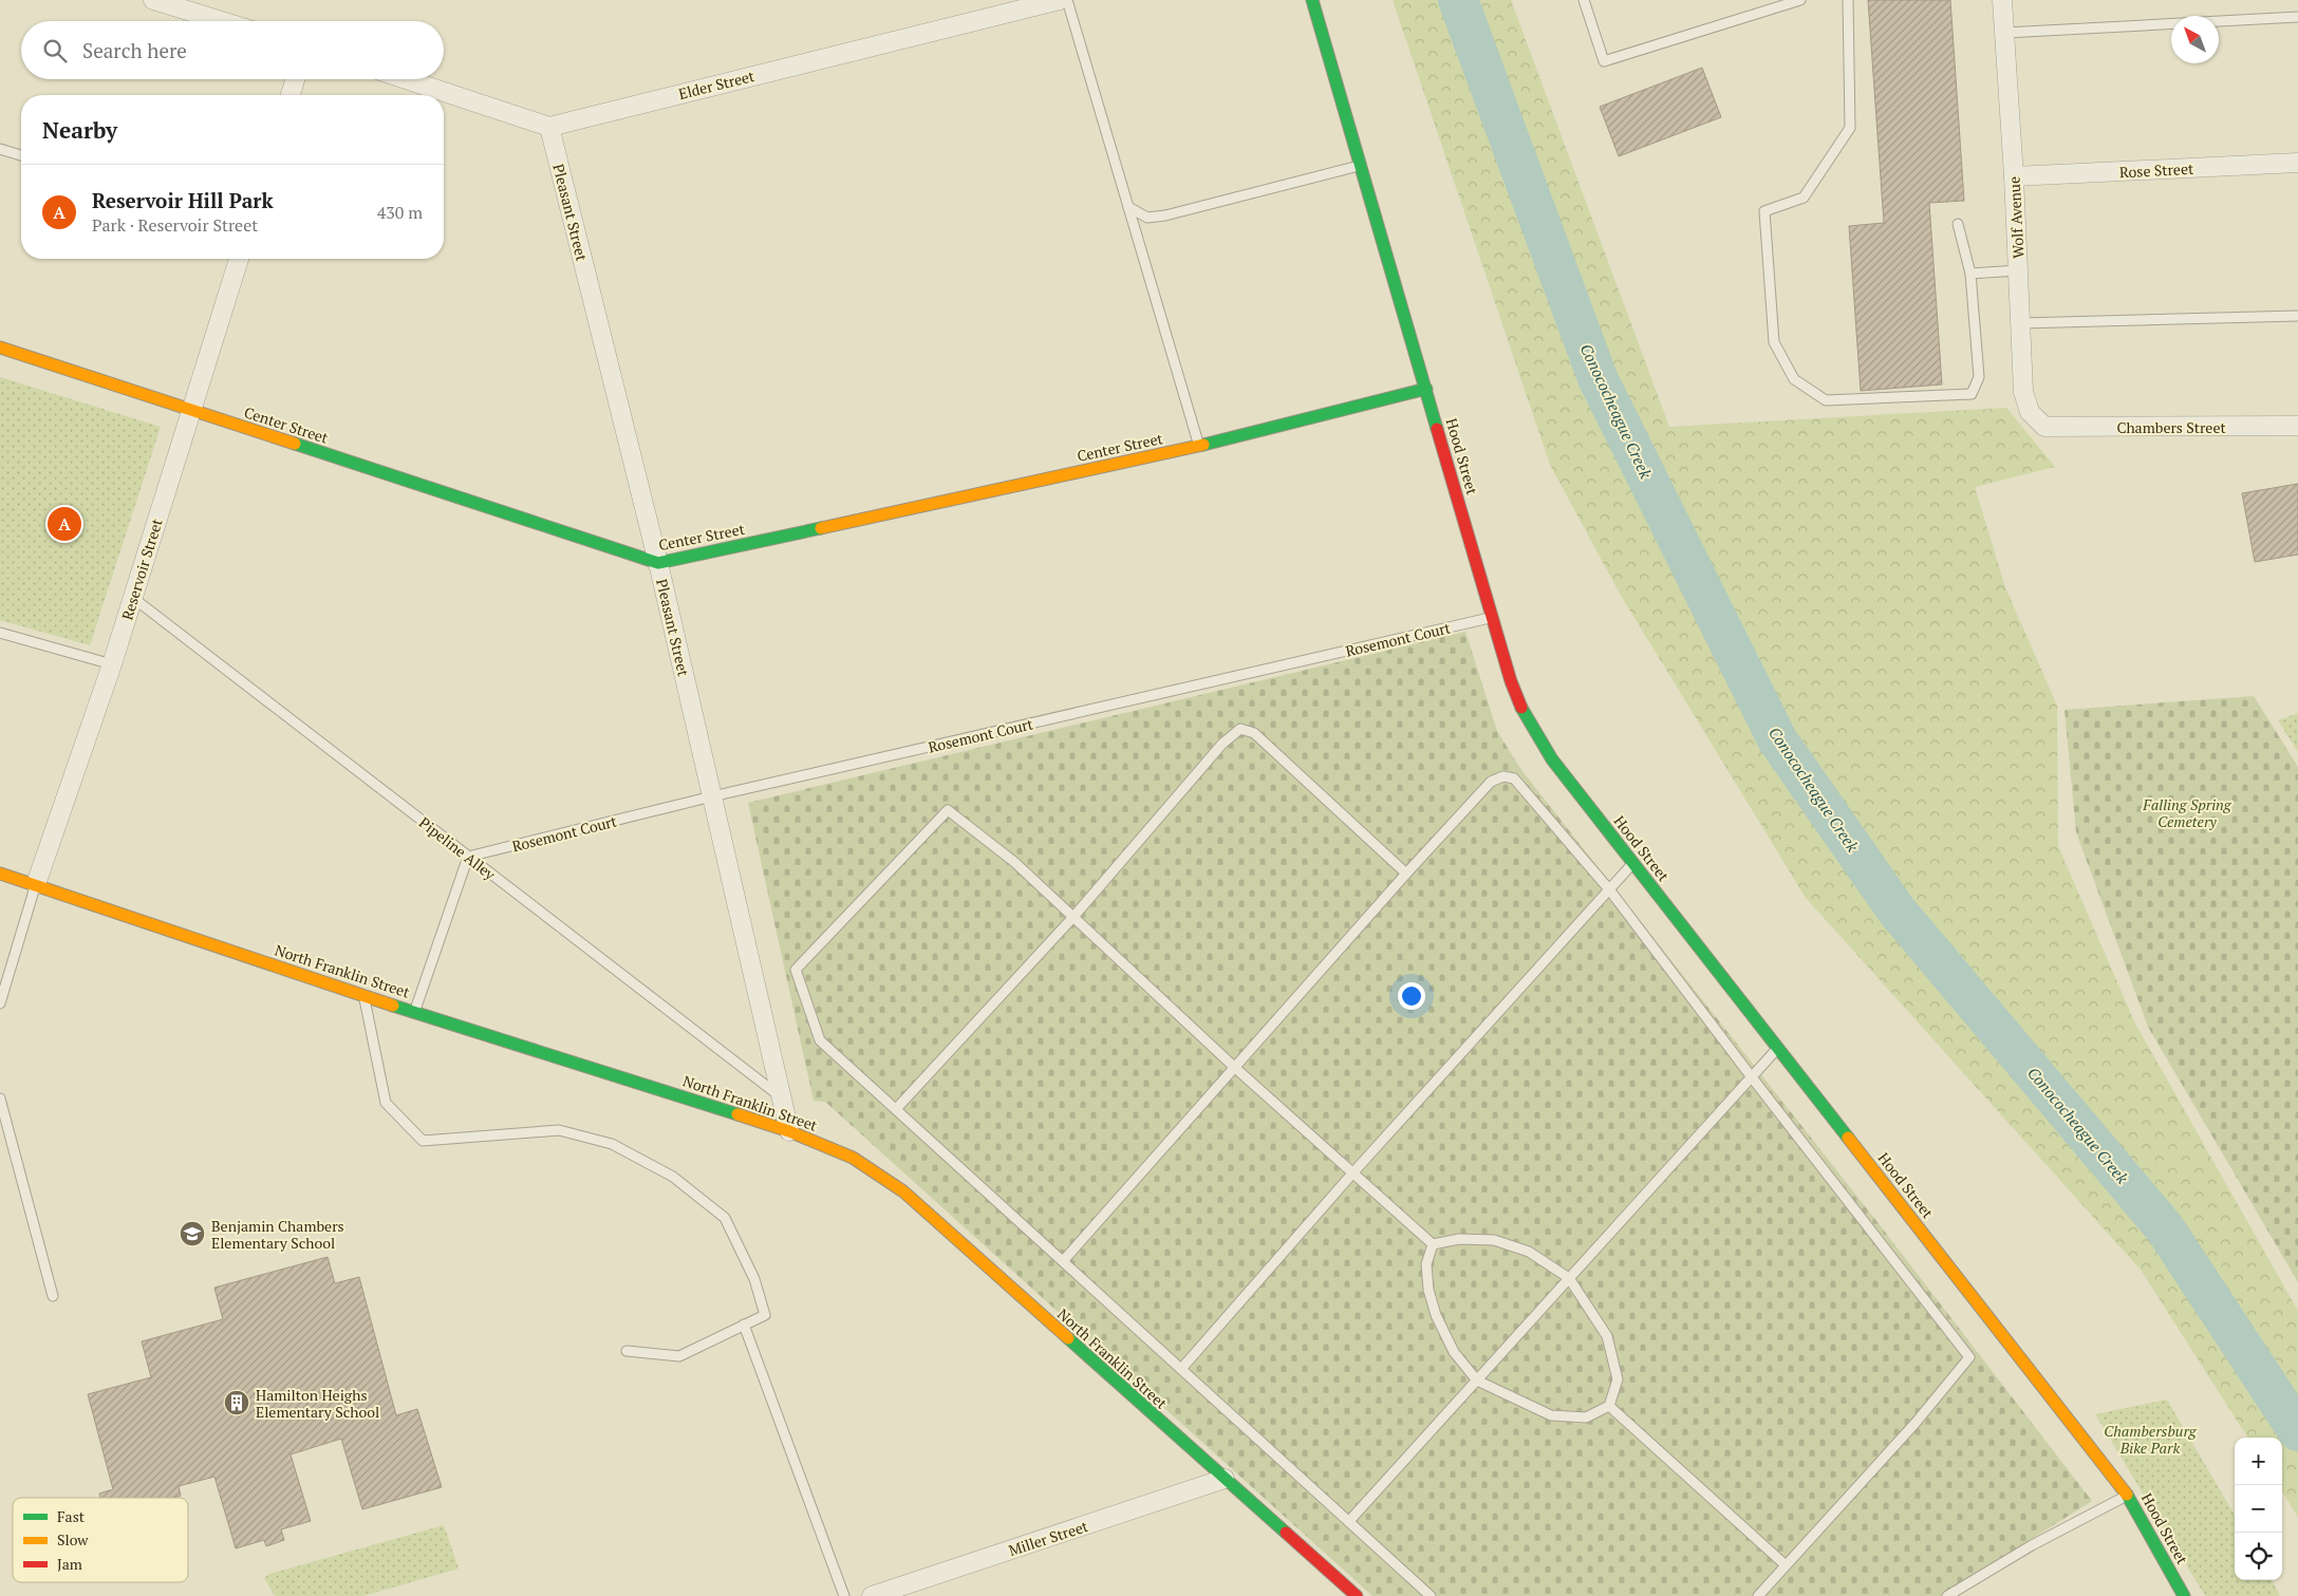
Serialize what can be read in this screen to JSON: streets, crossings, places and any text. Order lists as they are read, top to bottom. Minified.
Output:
{"streets":{"street":["Elder Street","Rose Street","Pleasant Street","Wolf Avenue","Center Street","Chambers Street","Hood Street","Reservoir Street","North Franklin Street","Miller Street"],"lane":["Rosemont Court","Pipeline Alley"]},"crossings":[["Elder Street","Pleasant Street"],["Rose Street","Wolf Avenue"],["Pleasant Street","Center Street"],["Pleasant Street","Rosemont Court"],["Pleasant Street","Pipeline Alley"],["Pleasant Street","North Franklin Street"],["Wolf Avenue","Chambers Street"],["Center Street","Hood Street"],["Center Street","Reservoir Street"],["Hood Street","Rosemont Court"],["Reservoir Street","Pipeline Alley"],["Reservoir Street","North Franklin Street"],["Rosemont Court","Pipeline Alley"],["North Franklin Street","Miller Street"]],"water":["Conococheague Creek"],"parks":["Falling Spring Cemetery","Chambersburg Bike Park"],"places":{"school or university":["Benjamin Chambers Elementary School"],"building":["Hamilton Heighs Elementary School"]},"legend":["Fast","Slow","Jam"],"north":"top left","page":{"search":"Search here","heading":"Nearby","list":[{"mark":"A","name":"Reservoir Hill Park","note":"Park · Reservoir Street","value":"430 m"}],"pins":"A","map_buttons":["+","−"]}}
